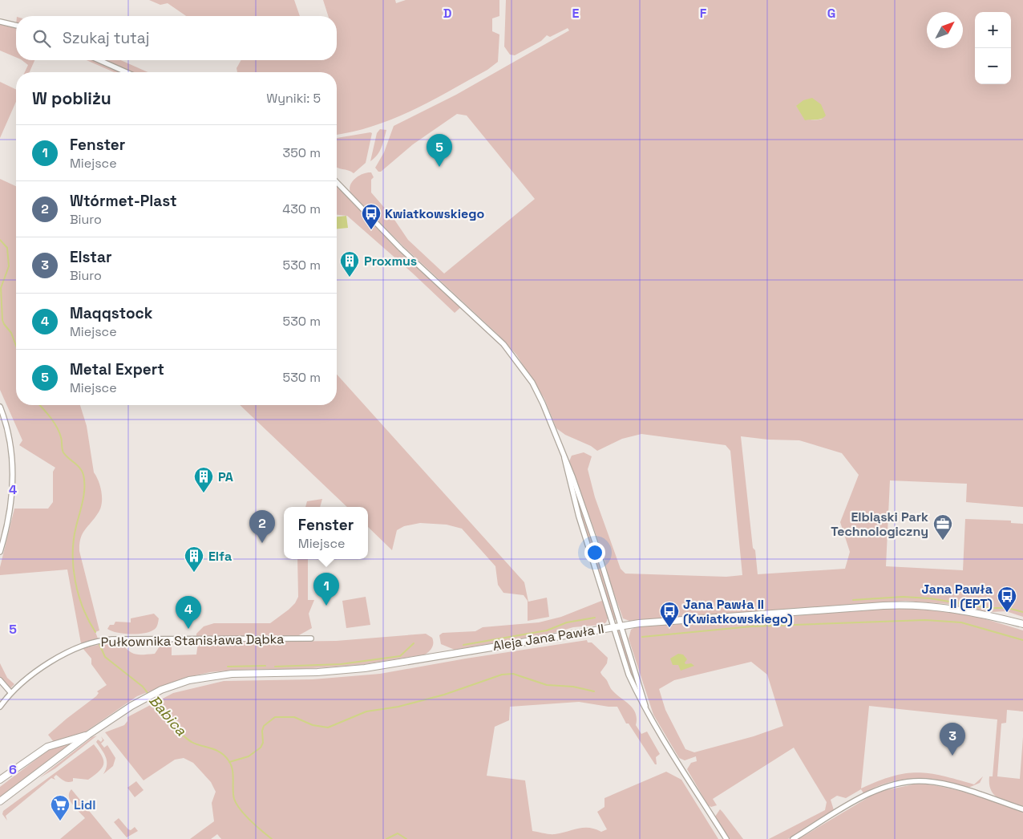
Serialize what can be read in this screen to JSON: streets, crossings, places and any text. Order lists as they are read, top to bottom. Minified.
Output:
{"streets":{"street":["Aleja Jana Pawła II","Pułkownika Stanisława Dąbka"]},"water":["Babica"],"places":{"bus stop":["Kwiatkowskiego","Jana Pawła II (EPT)","Jana Pawła II (Kwiatkowskiego)"],"building":["Proxmus","PA","Elfa"],"office":["Elbląski Park Technologiczny"],"supermarket":["Lidl"]},"north":"top right","page":{"map_buttons":["+","−"],"search":"Szukaj tutaj","heading":["W pobliżu","Wyniki: 5"],"list":[{"mark":"1","name":"Fenster","note":"Miejsce","value":"350 m"},{"mark":"2","name":"Wtórmet-Plast","note":"Biuro","value":"430 m"},{"mark":"3","name":"Elstar","note":"Biuro","value":"530 m"},{"mark":"4","name":"Maqqstock","note":"Miejsce","value":"530 m"},{"mark":"5","name":"Metal Expert","note":"Miejsce","value":"530 m"}],"pins":["5","2","1","4","3"],"popup":["Fenster","Miejsce"]},"grid":{"columns":["D","E","F","G"],"rows":["4","5","6"]}}
